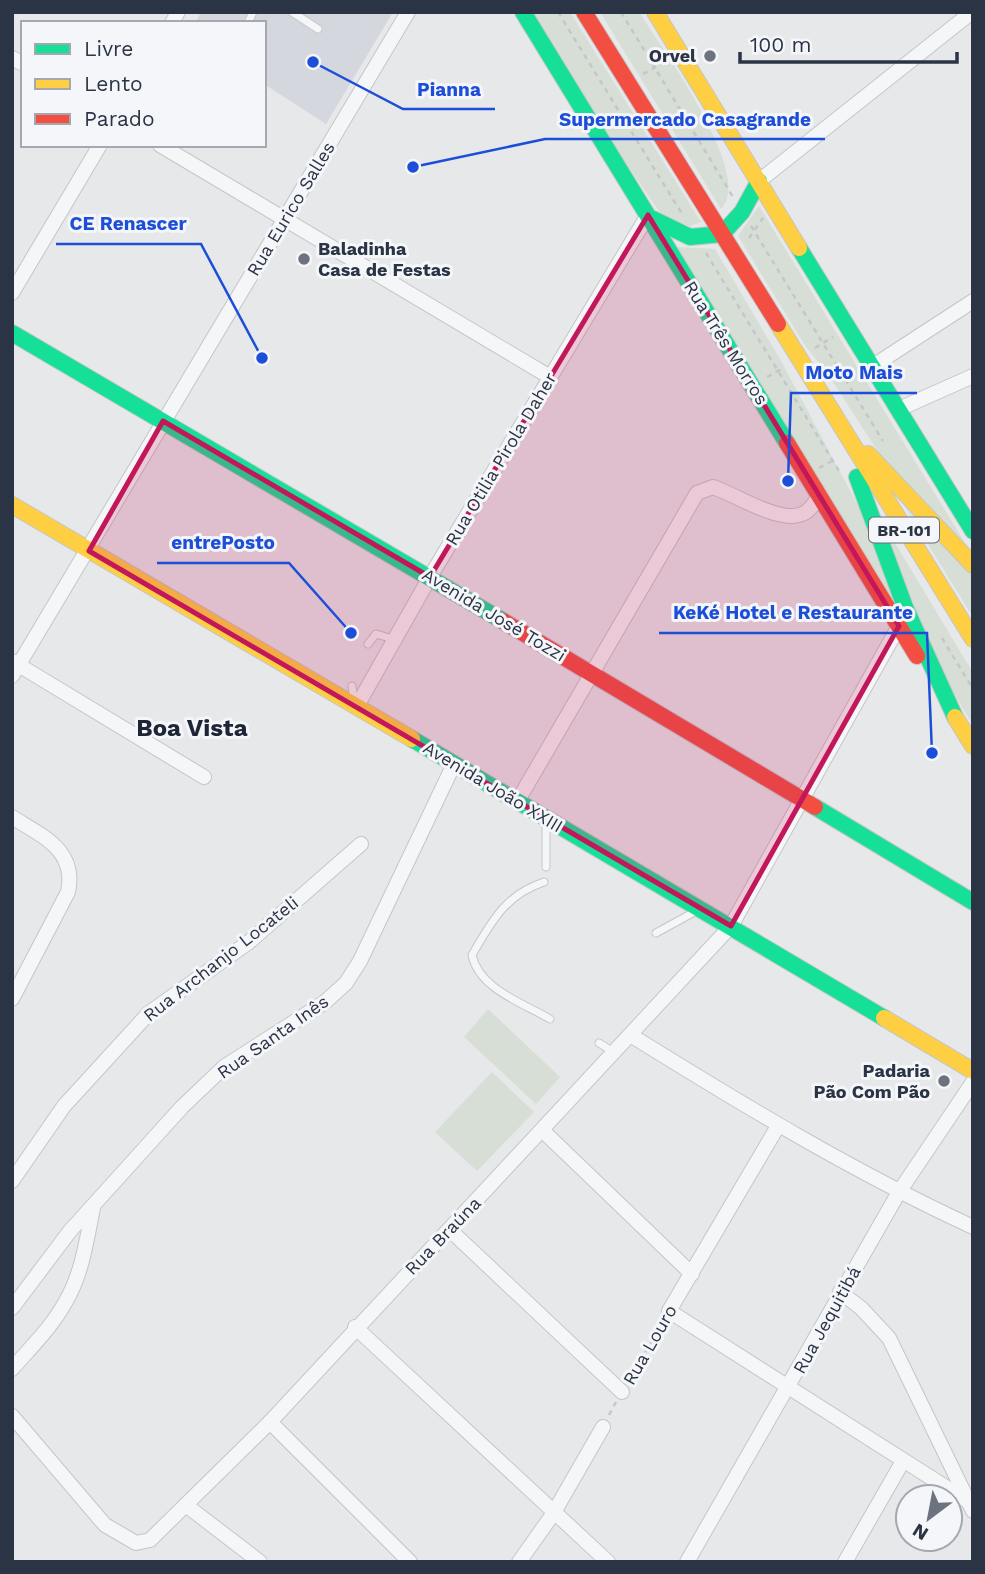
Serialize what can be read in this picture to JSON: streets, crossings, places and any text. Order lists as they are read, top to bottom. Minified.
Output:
{"streets":{"main road":["Rua Três Morros","BR-101","Avenida José Tozzi","Avenida João XXIII"],"street":["Rua Eurico Salles","Rua Otilia Pirola Daher","Rua Archanjo Locateli","Rua Santa Inês","Rua Braúna","Rua Jequitibá","Rua Louro"]},"crossings":[["Rua Eurico Salles","Avenida José Tozzi"],["Rua Eurico Salles","Avenida João XXIII"],["Rua Três Morros","Rua Otilia Pirola Daher"],["Rua Três Morros","Rua Braúna"],["Rua Otilia Pirola Daher","Avenida José Tozzi"],["Rua Otilia Pirola Daher","Avenida João XXIII"],["Avenida José Tozzi","Rua Braúna"],["Avenida João XXIII","Rua Santa Inês"],["Avenida João XXIII","Rua Braúna"]],"districts":["Boa Vista"],"places":["Orvel","Pianna","Supermercado Casagrande","Baladinha Casa de Festas","CE Renascer","Moto Mais","entrePosto","KeKé Hotel e Restaurante","Padaria Pão Com Pão"],"legend":["Livre","Lento","Parado"],"scale_bar":"100 m","north":"bottom left"}
